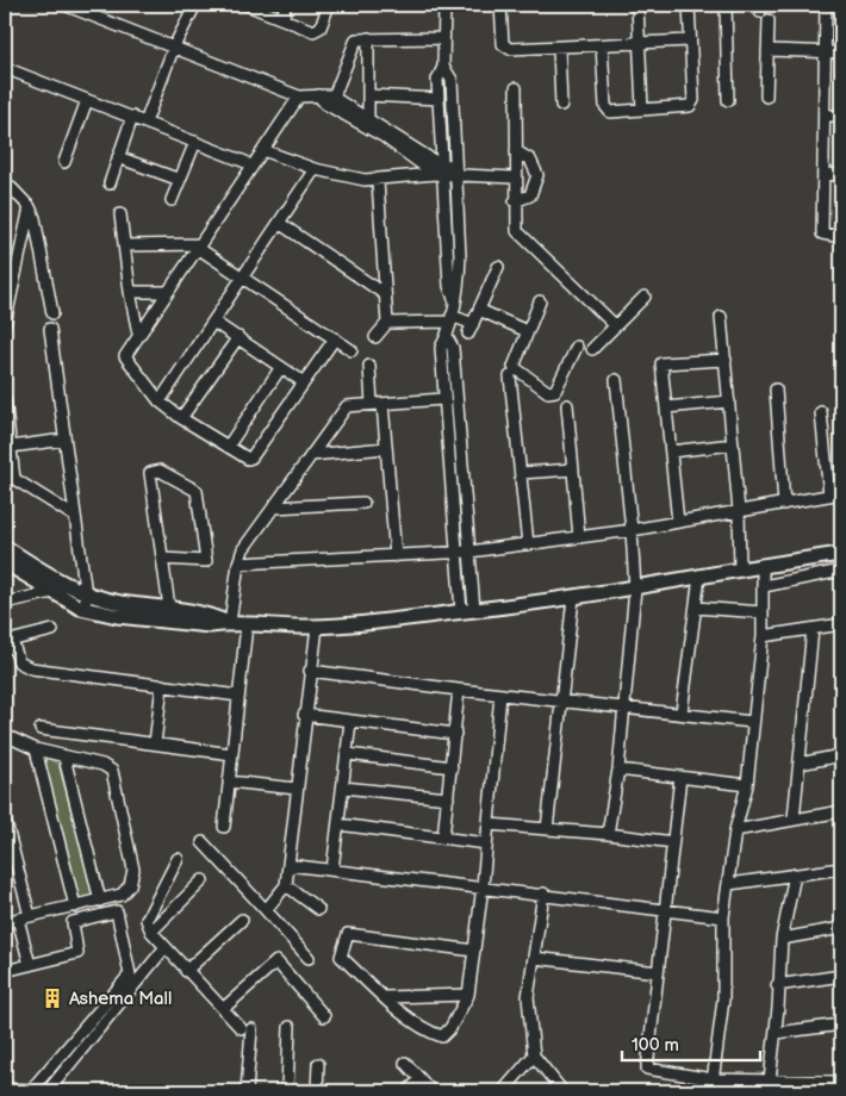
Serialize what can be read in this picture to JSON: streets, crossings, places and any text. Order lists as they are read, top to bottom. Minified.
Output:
{"places":{"building":["Ashema Mall"]},"scale_bar":"100 m"}
